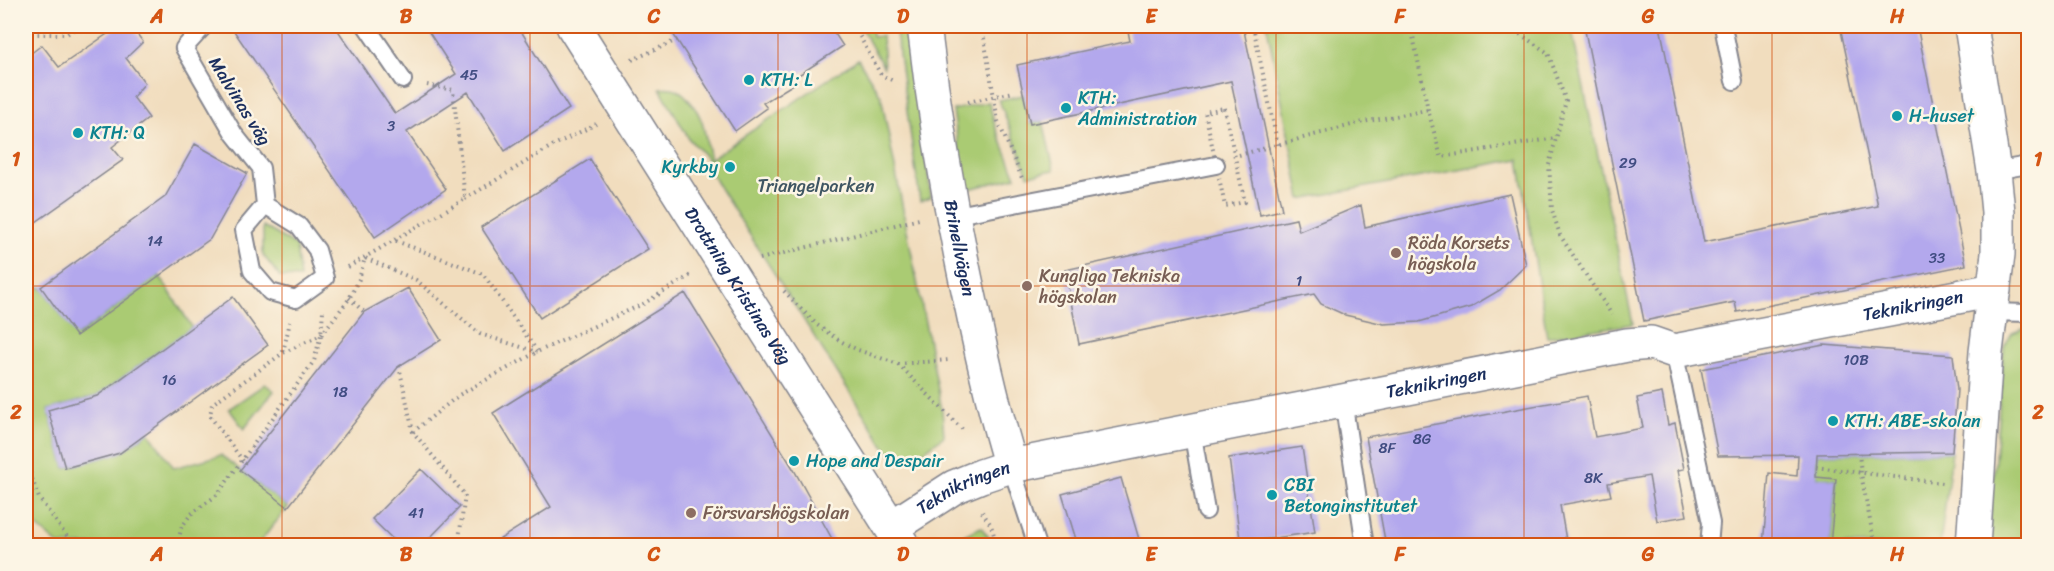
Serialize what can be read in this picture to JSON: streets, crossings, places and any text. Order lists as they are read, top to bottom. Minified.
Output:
{"streets":{"street":["Brinellvägen","Drottning Kristinas Väg","Teknikringen"],"lane":["Malvinas väg"]},"crossings":[["Brinellvägen","Teknikringen"],["Drottning Kristinas Väg","Teknikringen"]],"parks":["Triangelparken"],"places":["KTH: L","KTH: Administration","H-huset","KTH: Q","Kyrkby","Röda Korsets högskola","Kungliga Tekniska högskolan","KTH: ABE-skolan","Hope and Despair","CBI Betonginstitutet","Försvarshögskolan"],"house_numbers":["45","3","29","14","33","1","10B","16","18","8G","8F","8K","41"],"grid":{"columns":["A","B","C","D","E","F","G","H"],"rows":["1","2"]}}
